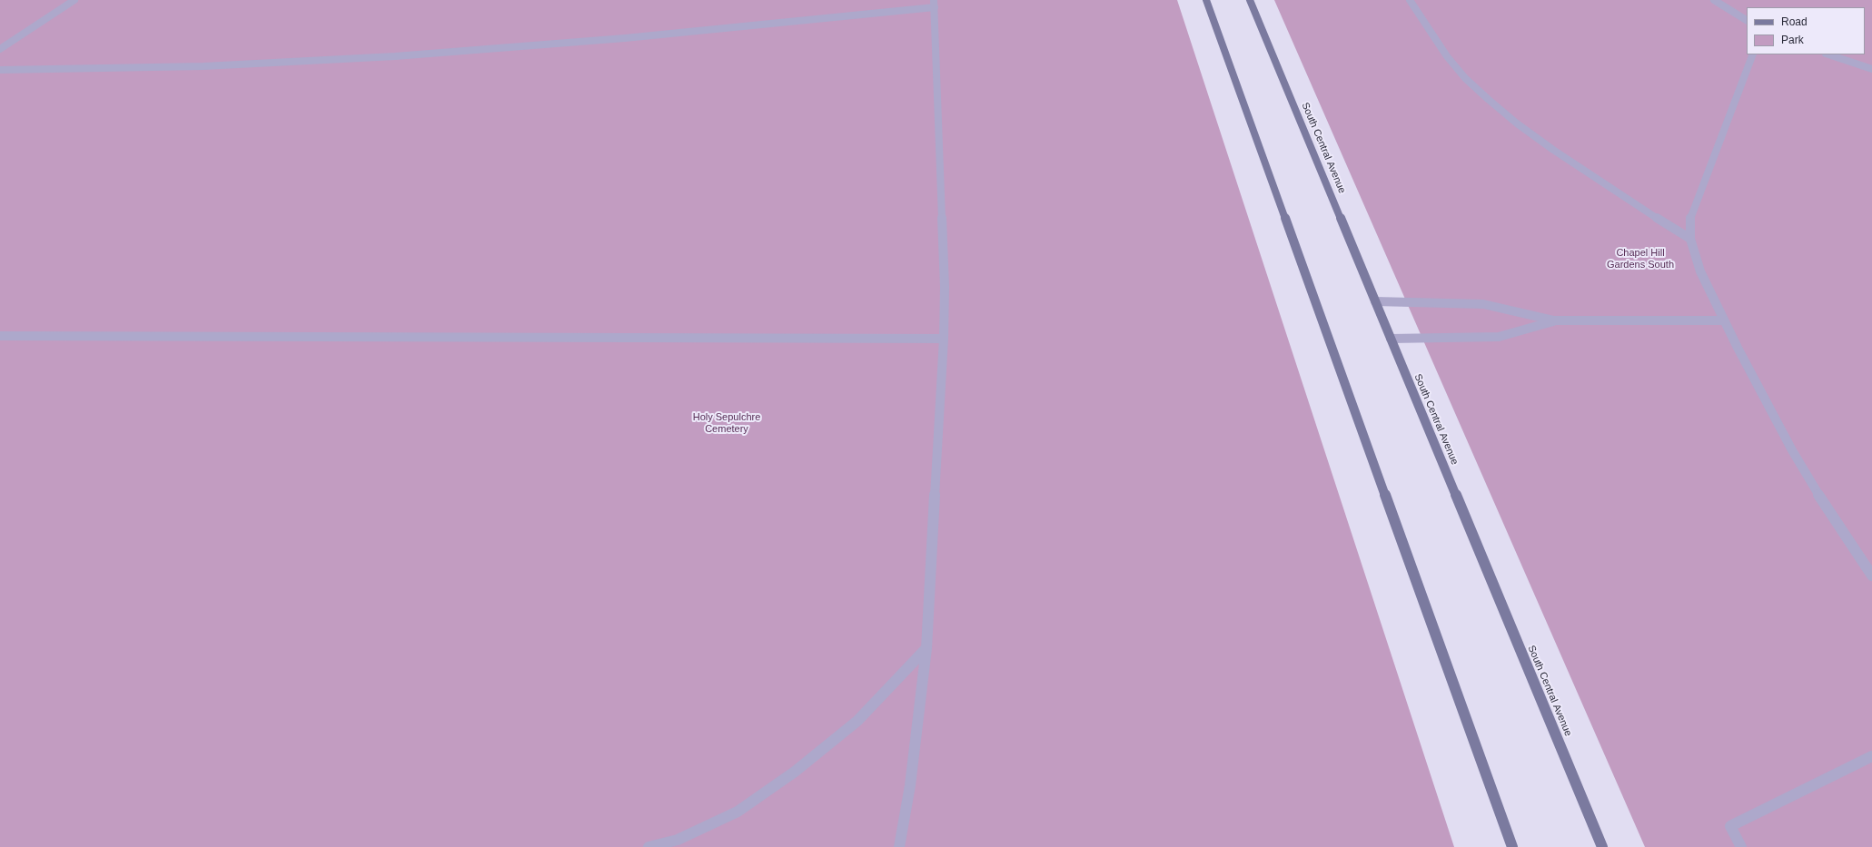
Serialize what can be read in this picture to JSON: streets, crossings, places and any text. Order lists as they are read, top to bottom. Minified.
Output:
{"streets":{"street":["South Central Avenue"]},"parks":["Chapel Hill Gardens South","Holy Sepulchre Cemetery"],"legend":["Road","Park"]}
